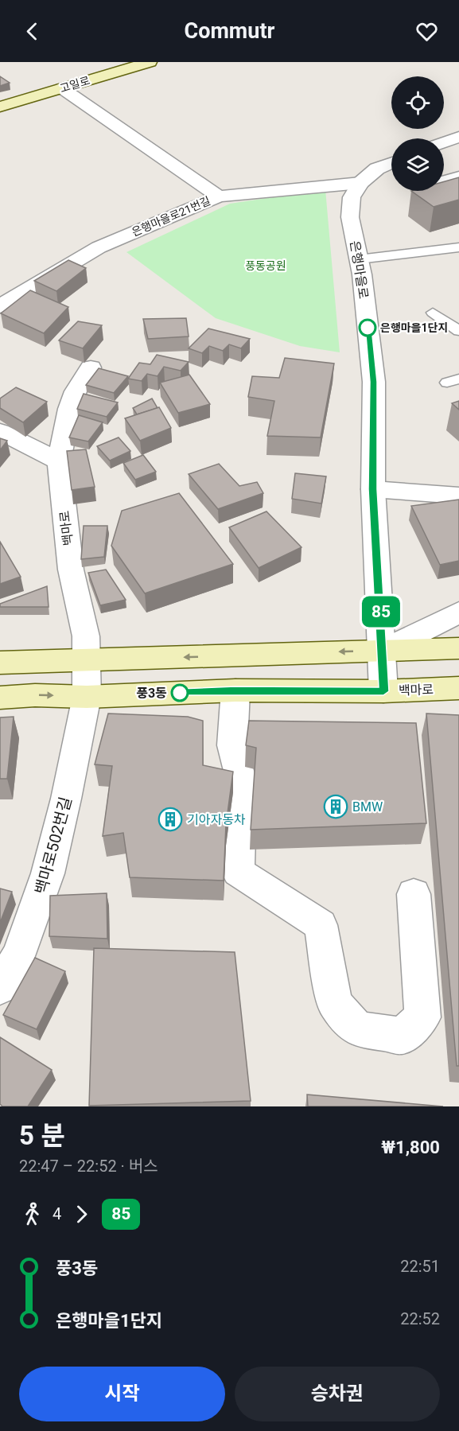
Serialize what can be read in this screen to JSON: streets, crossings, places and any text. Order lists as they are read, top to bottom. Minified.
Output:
{"streets":{"main road":["고일로","백마로"],"street":["은행마을로21번길","은행마을로","백마로502번길"]},"crossings":[["은행마을로21번길","은행마을로"],["은행마을로","백마로"],["백마로","백마로502번길"]],"parks":["풍동공원"],"places":{"other":["은행마을1단지","풍3동"],"building":["BMW","기아자동차"]},"lines":["bus line 85"],"page":{"header":"Commutr","on_map":"85","heading":["5 분","22:47 – 22:52 · 버스","₩1,800"],"legs":["4","85"],"list":[{"name":"풍3동","value":"22:51"},{"name":"은행마을1단지","value":"22:52"}],"buttons":["시작","승차권"]}}
